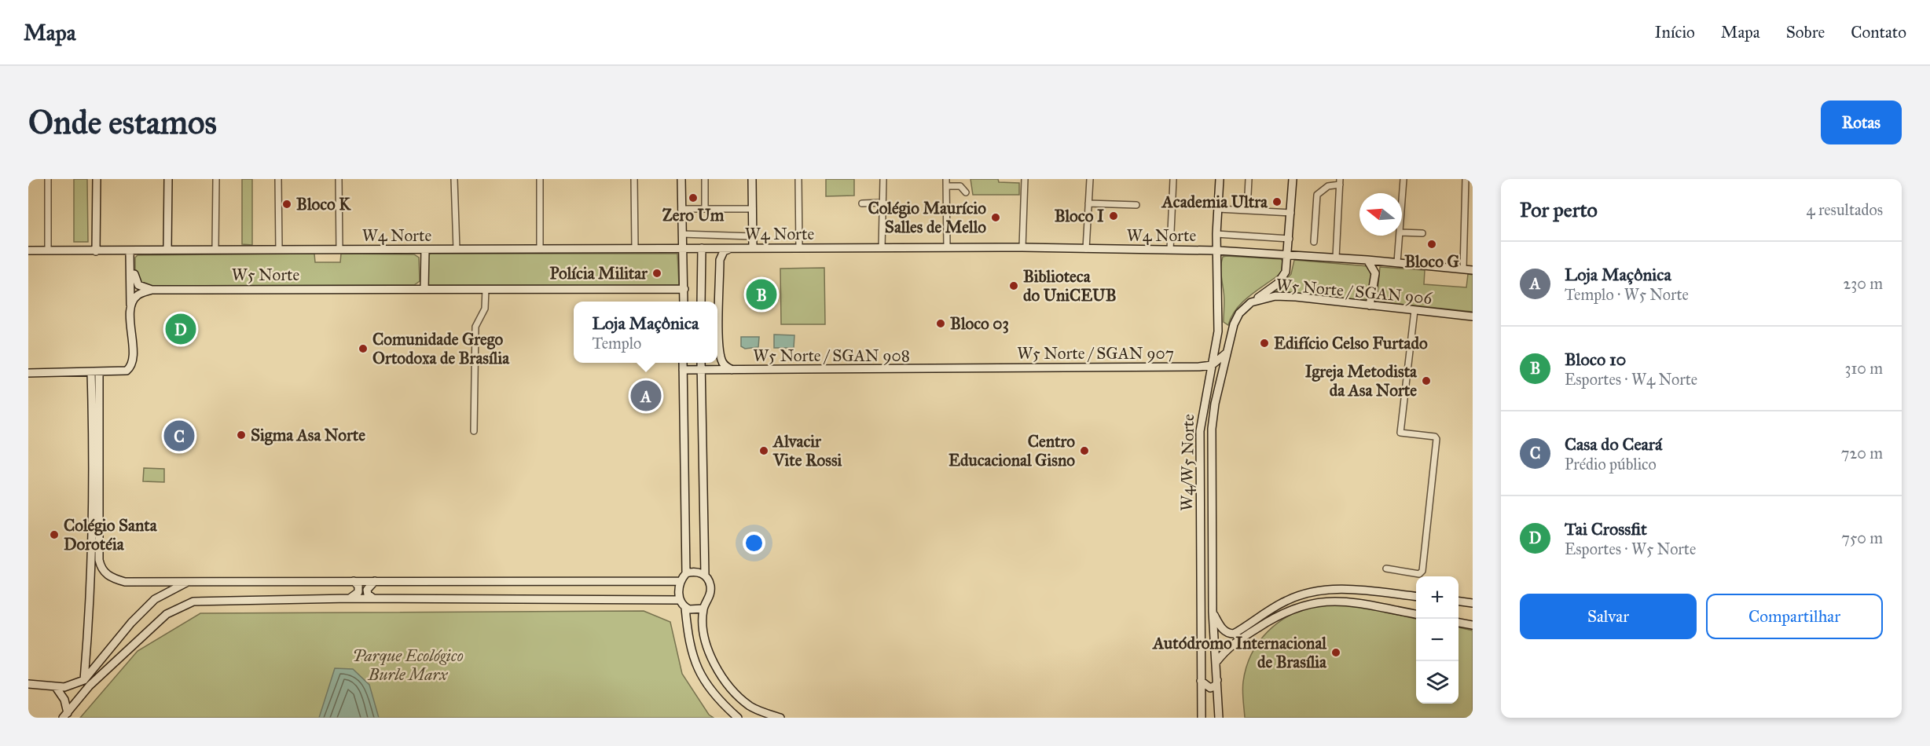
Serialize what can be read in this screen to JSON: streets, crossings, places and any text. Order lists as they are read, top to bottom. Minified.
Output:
{"streets":{"main road":["W4 Norte","W5 Norte","W5 Norte / SGAN 906","W5 Norte / SGAN 907","W5 Norte / SGAN 908","W4/W5 Norte"]},"crossings":[["W4 Norte","W4/W5 Norte"],["W5 Norte / SGAN 907","W5 Norte / SGAN 908"],["W5 Norte / SGAN 907","W4/W5 Norte"]],"parks":["Parque Ecológico Burle Marx"],"places":["Zero Um","Academia Ultra","Bloco K","Bloco I","Colégio Maurício Salles de Mello","Bloco G","Polícia Militar","Biblioteca do UniCEUB","Bloco 03","Edifício Celso Furtado","Comunidade Grego Ortodoxa de Brasília","Igreja Metodista da Asa Norte","Sigma Asa Norte","Alvacir Vite Rossi","Centro Educacional Gisno","Colégio Santa Dorotéia","Autódromo Internacional de Brasília"],"north":"left","page":{"header":"Mapa","nav":["Início","Mapa","Sobre","Contato"],"buttons":["Rotas",["Salvar","Compartilhar"]],"title":"Onde estamos","heading":["Por perto","4 resultados"],"list":[{"mark":"A","name":"Loja Maçônica","note":"Templo · W5 Norte","value":"230 m"},{"mark":"B","name":"Bloco 10","note":"Esportes · W4 Norte","value":"310 m"},{"mark":"C","name":"Casa do Ceará","note":"Prédio público","value":"720 m"},{"mark":"D","name":"Tai Crossfit","note":"Esportes · W5 Norte","value":"750 m"}],"pins":["B","D","A","C"],"popup":["Loja Maçônica","Templo"],"map_buttons":["+","−"]}}
